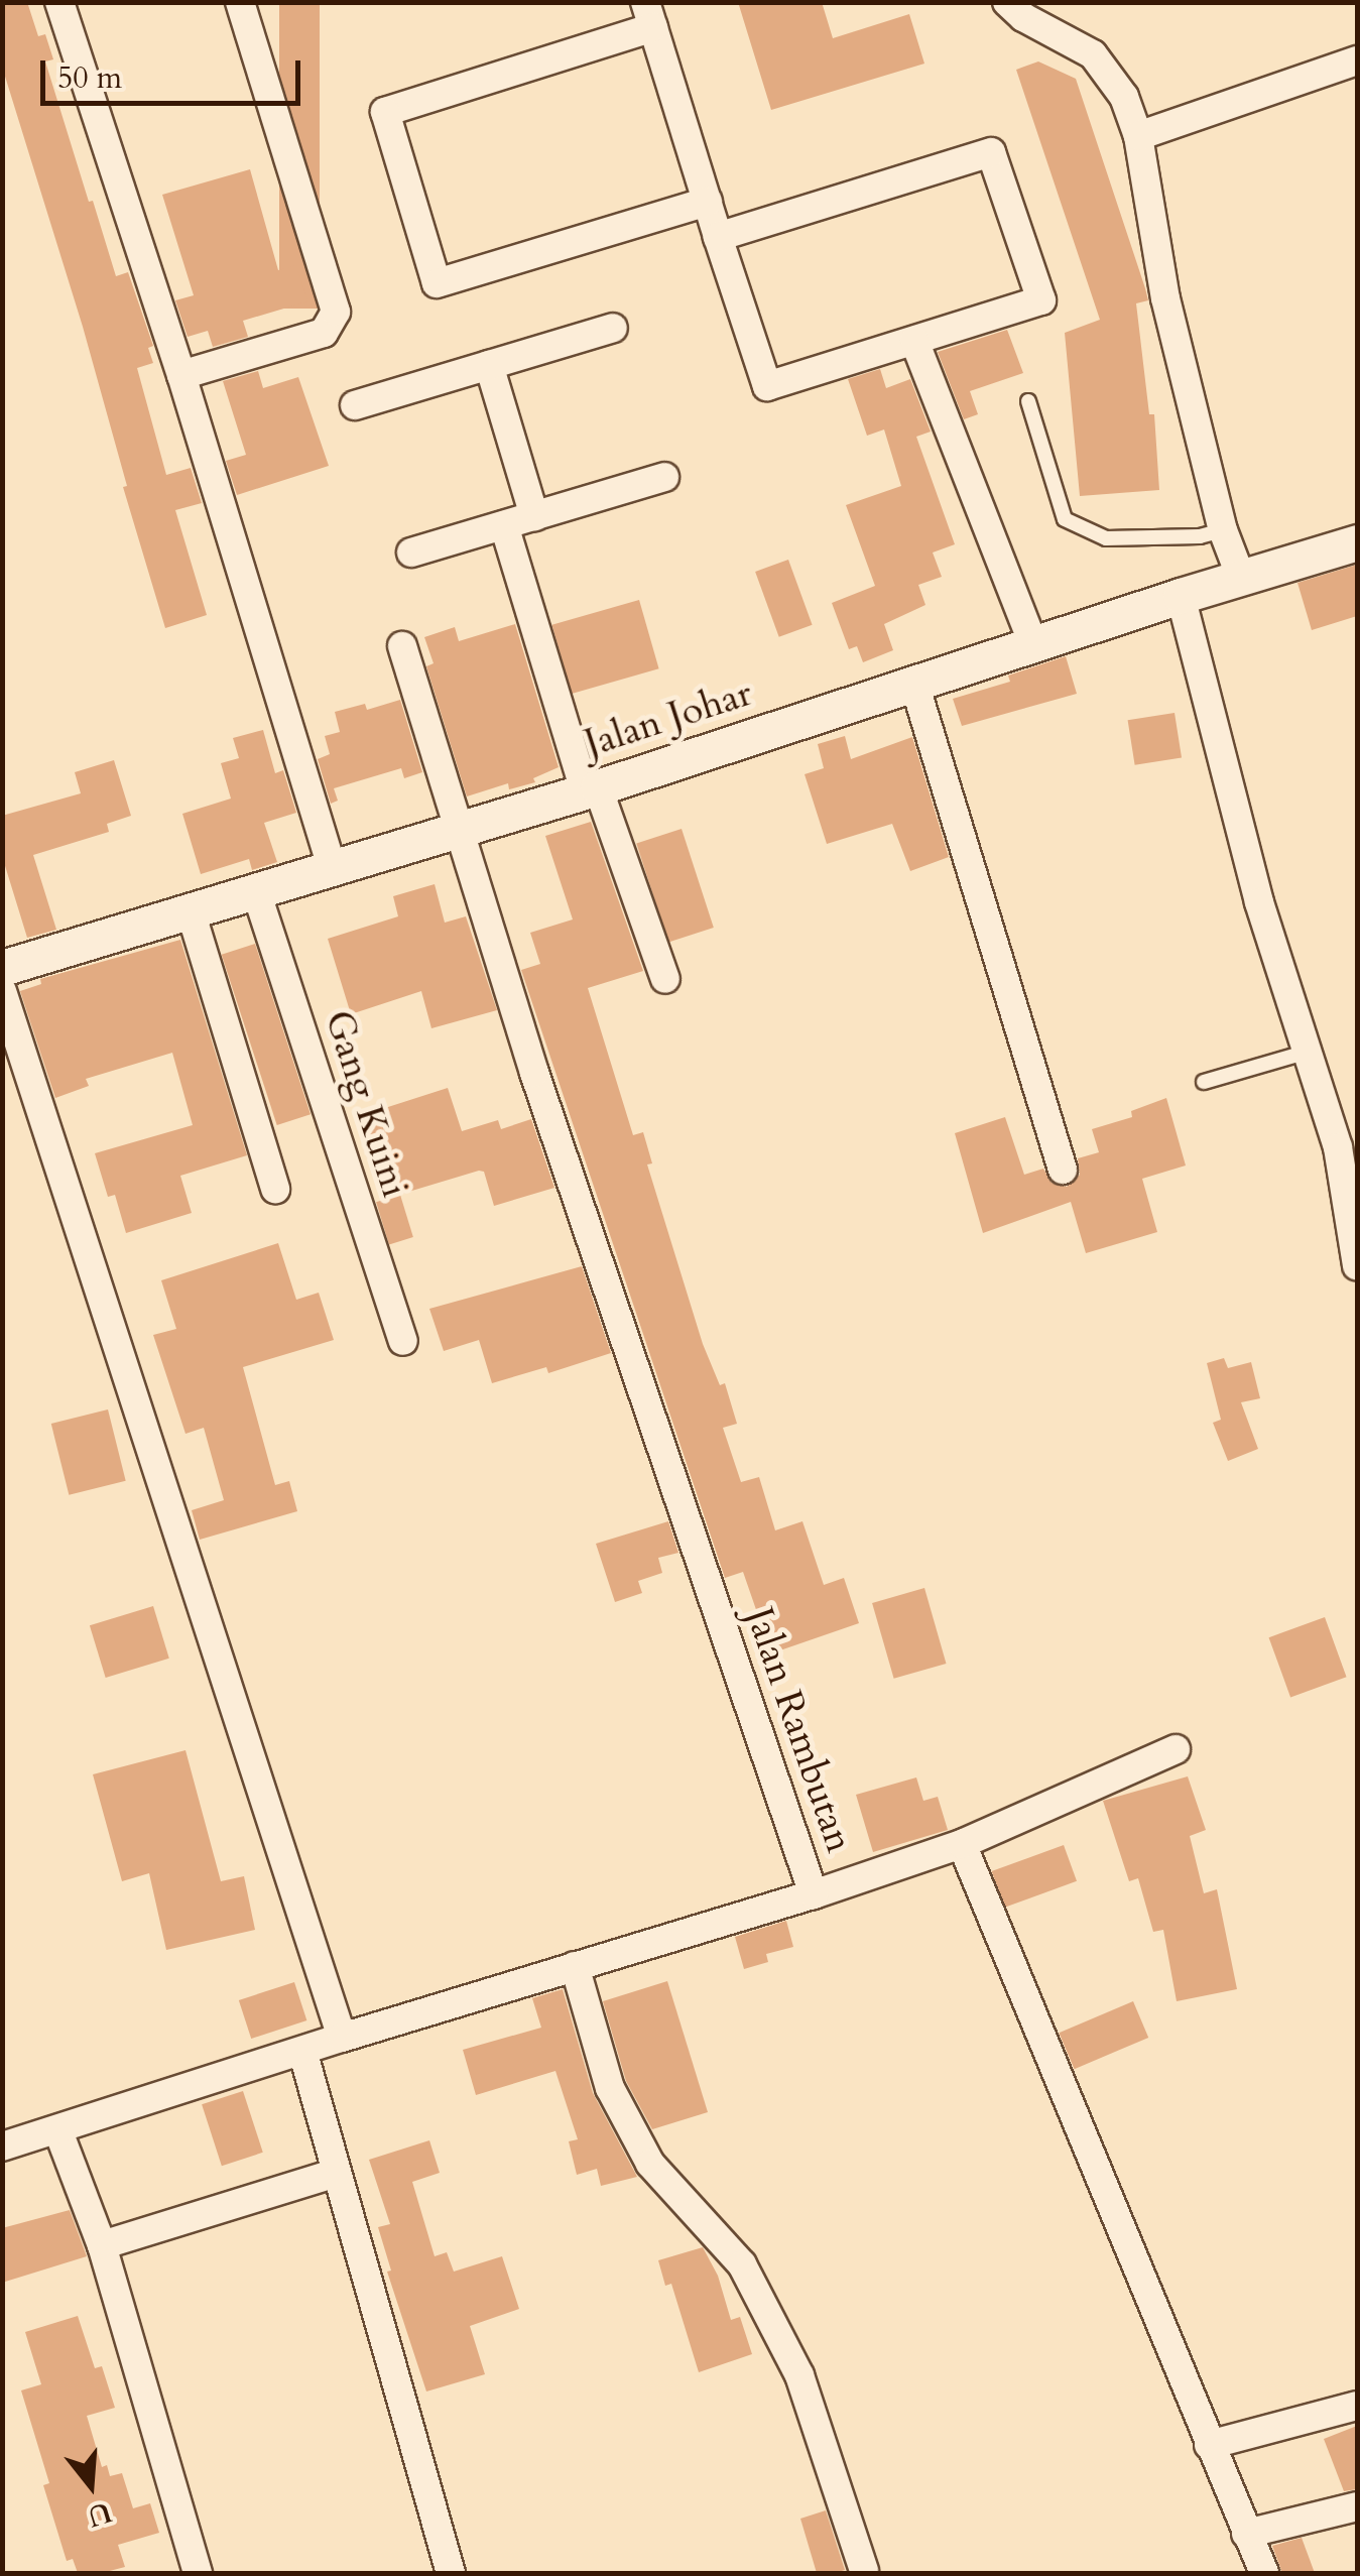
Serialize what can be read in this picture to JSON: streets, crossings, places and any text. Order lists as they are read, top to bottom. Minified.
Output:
{"streets":{"street":["Jalan Johar","Gang Kuini","Jalan Rambutan"]},"crossings":[["Jalan Johar","Gang Kuini"],["Jalan Johar","Jalan Rambutan"]],"scale_bar":"50 m","north":"bottom"}
